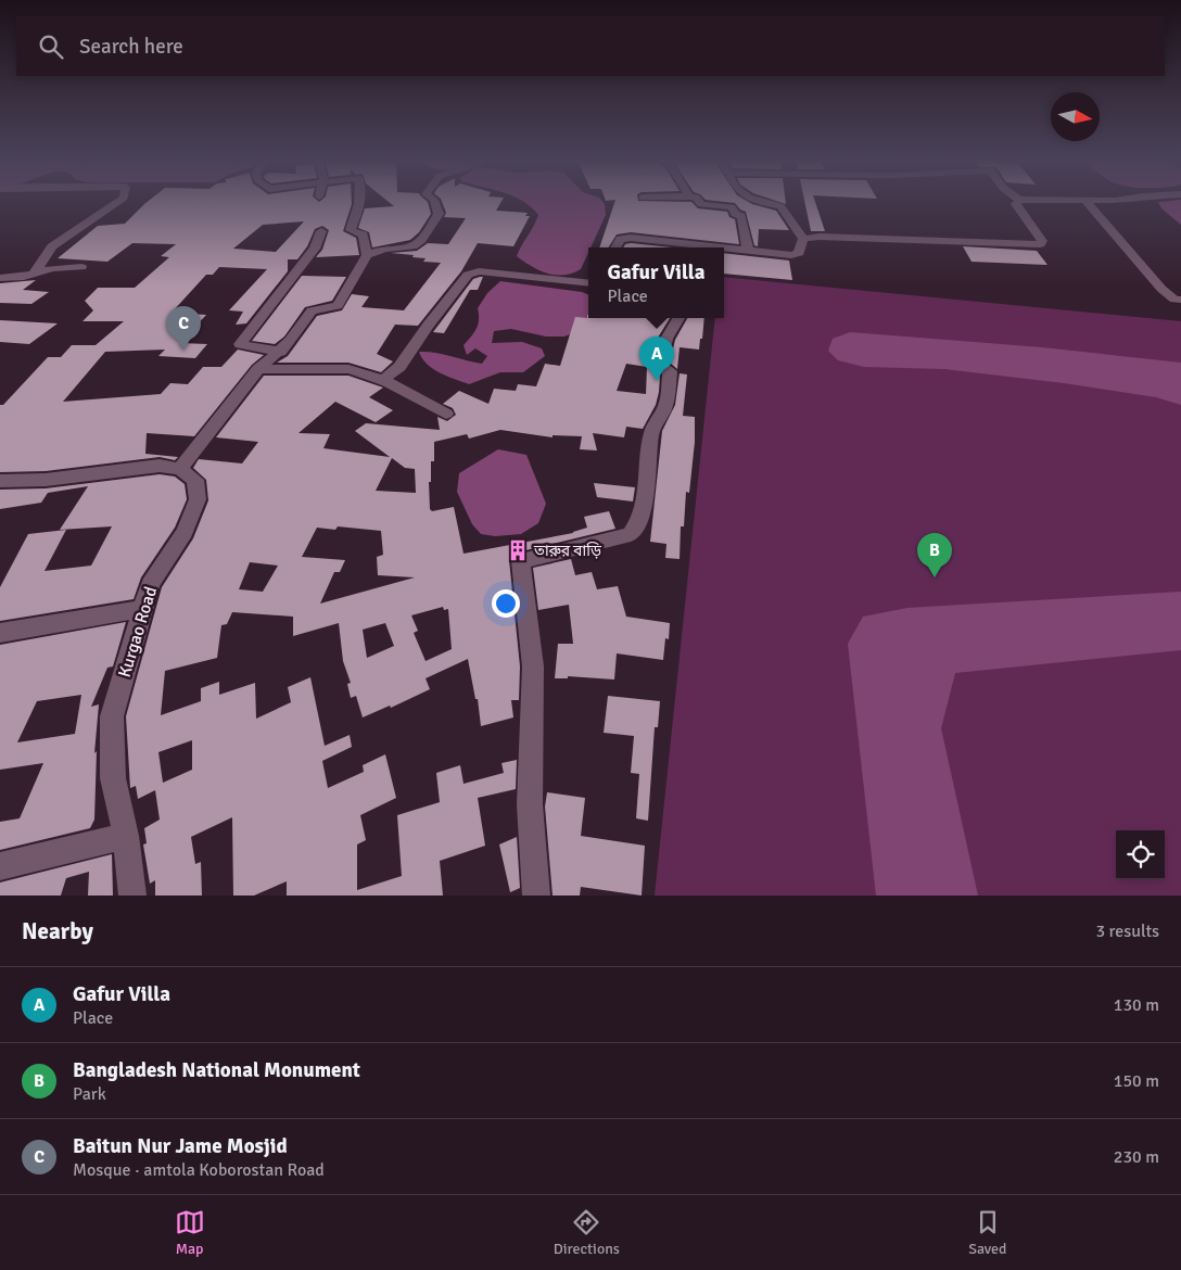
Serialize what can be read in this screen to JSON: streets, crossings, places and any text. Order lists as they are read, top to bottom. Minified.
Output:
{"streets":{"street":["Kurgao Road"]},"places":{"building":["তারুর বাড়ি"]},"north":"right","page":{"search":"Search here","popup":["Gafur Villa","Place"],"pins":["C","A","B"],"heading":["Nearby","3 results"],"list":[{"mark":"A","name":"Gafur Villa","note":"Place","value":"130 m"},{"mark":"B","name":"Bangladesh National Monument","note":"Park","value":"150 m"},{"mark":"C","name":"Baitun Nur Jame Mosjid","note":"Mosque · amtola Koborostan Road","value":"230 m"}],"nav":["Map","Directions","Saved"]}}
